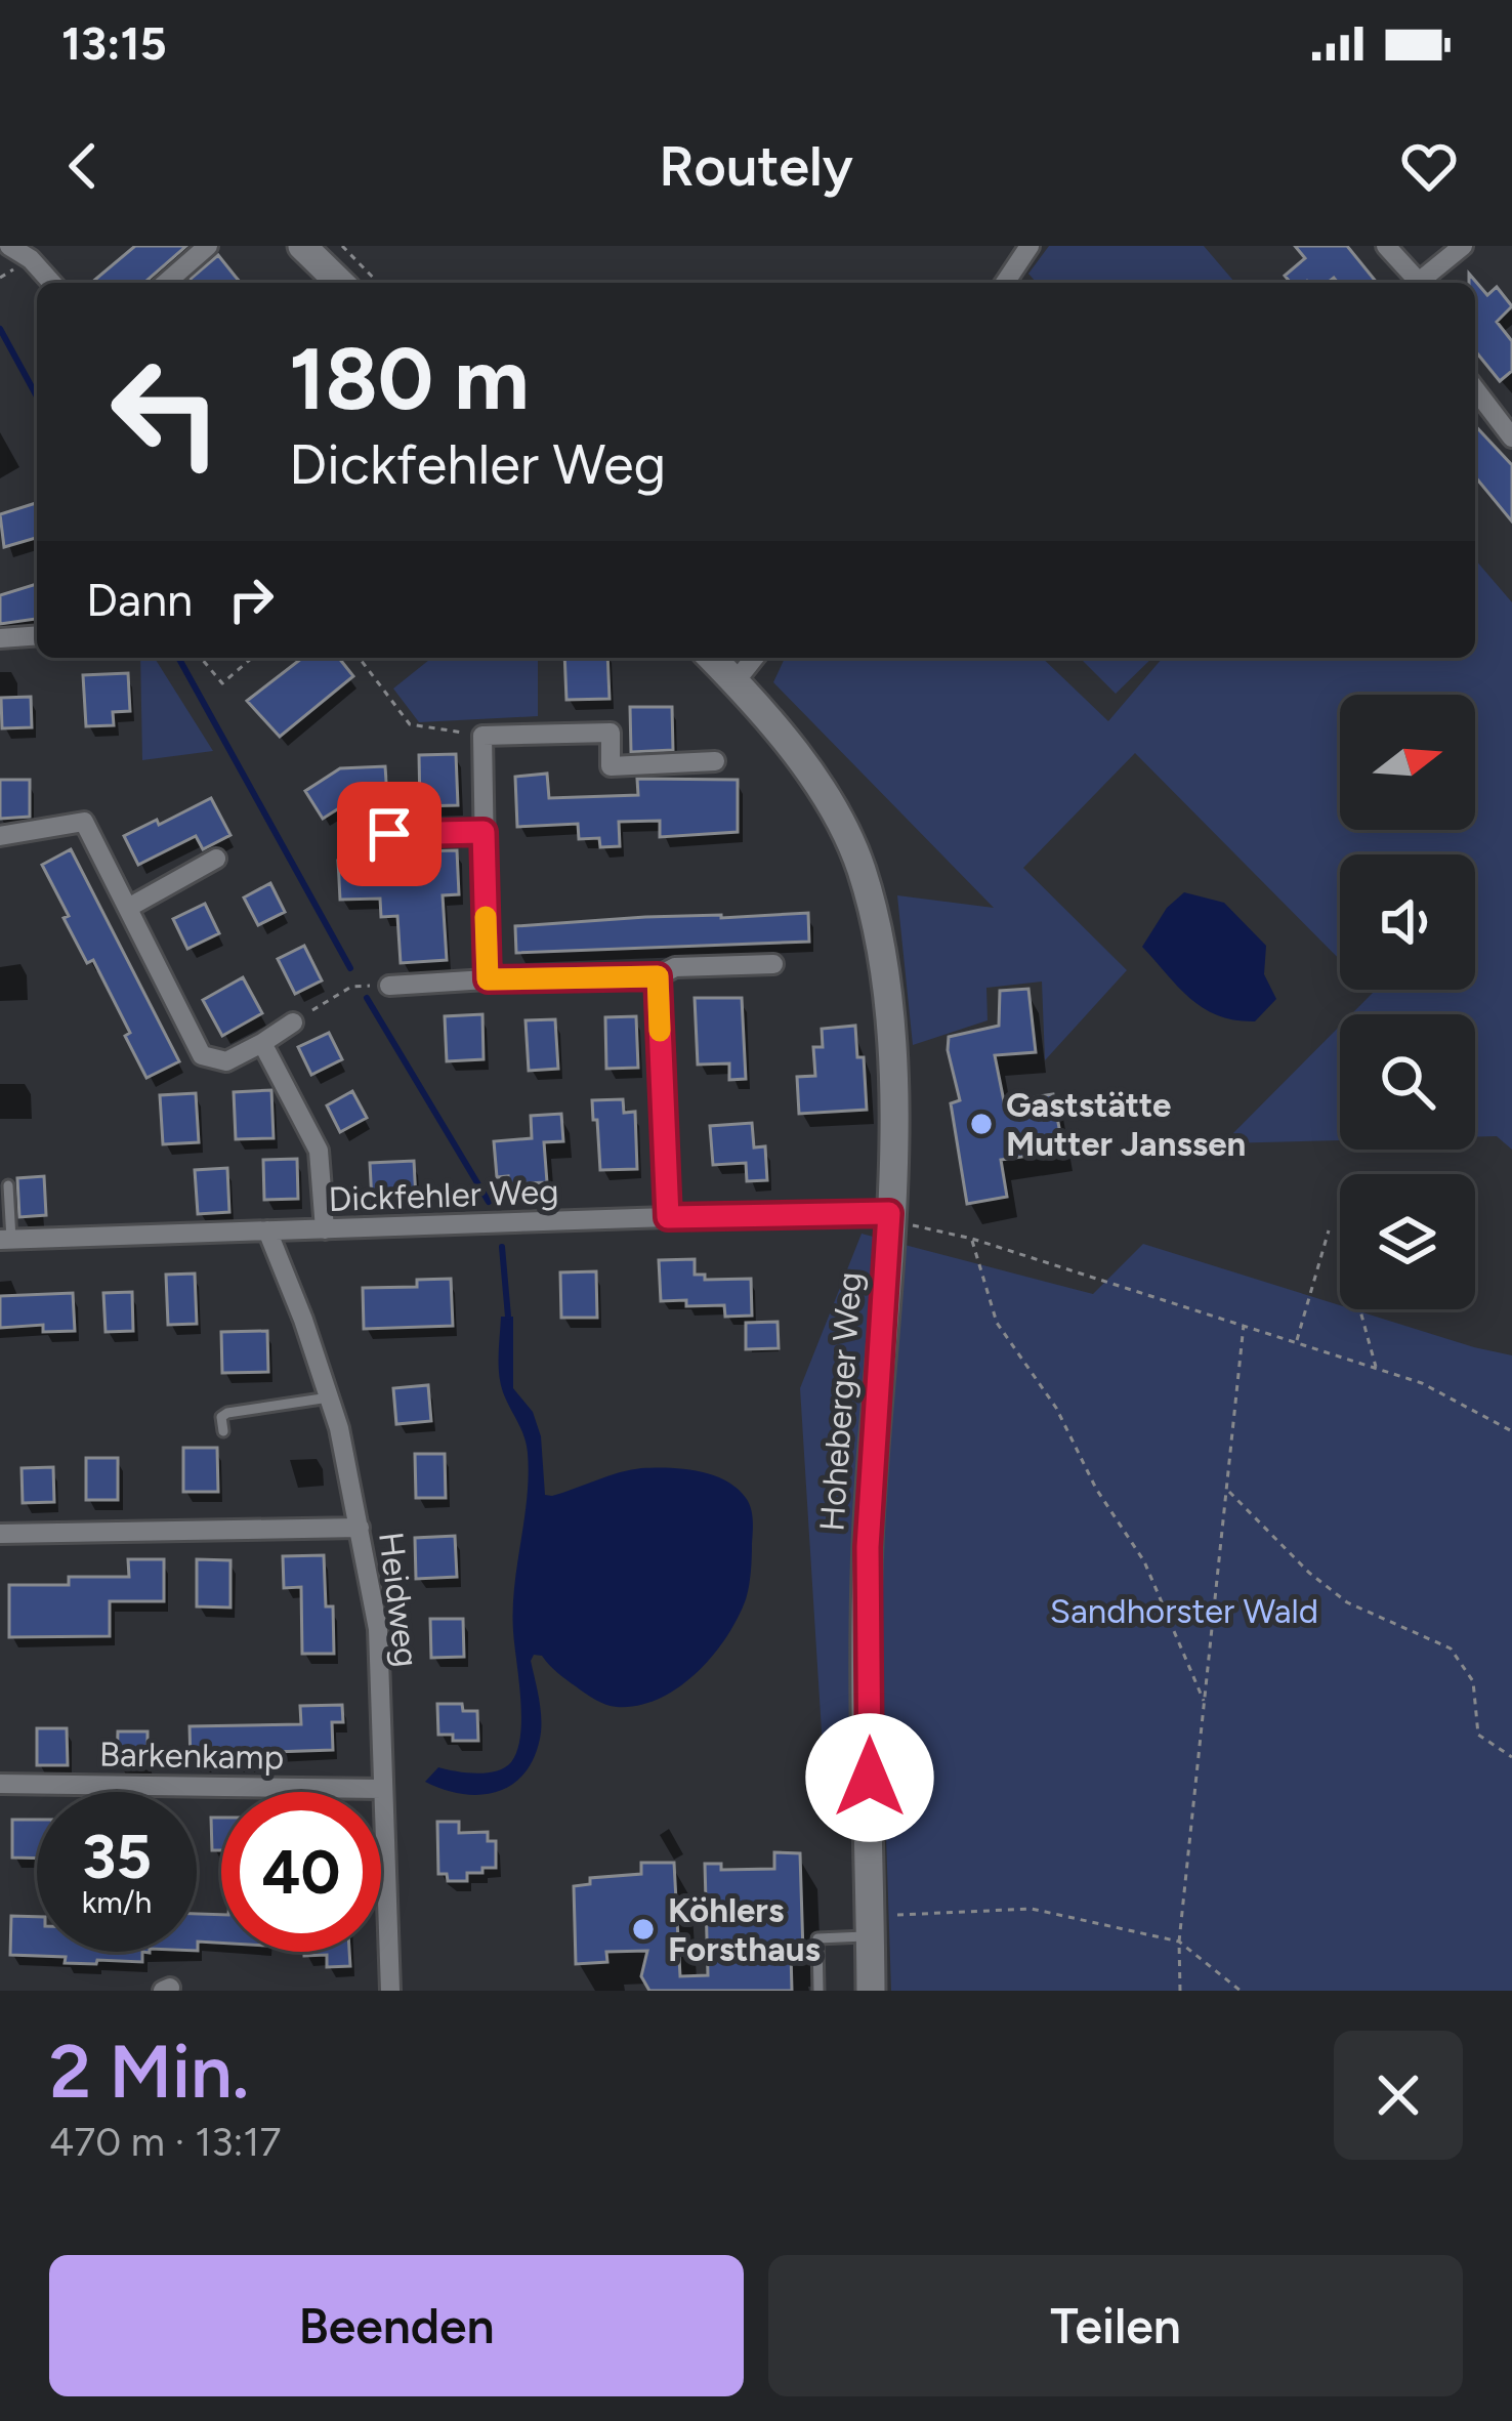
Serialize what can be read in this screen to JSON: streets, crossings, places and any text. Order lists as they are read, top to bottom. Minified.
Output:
{"streets":{"street":["Dickfehler Weg","Hoheberger Weg","Heidweg","Barkenkamp"]},"crossings":[["Dickfehler Weg","Hoheberger Weg"],["Dickfehler Weg","Heidweg"],["Heidweg","Barkenkamp"]],"parks":["Sandhorster Wald"],"places":["Gaststätte Mutter Janssen","Köhlers Forsthaus"],"north":"right","page":{"status":"13:15","header":"Routely","turn":["180 m","Dickfehler Weg"],"then":"Dann","speed":"35 km/h","limit":"40","heading":["2 Min.","470 m · 13:17"],"buttons":["Beenden","Teilen"]}}
